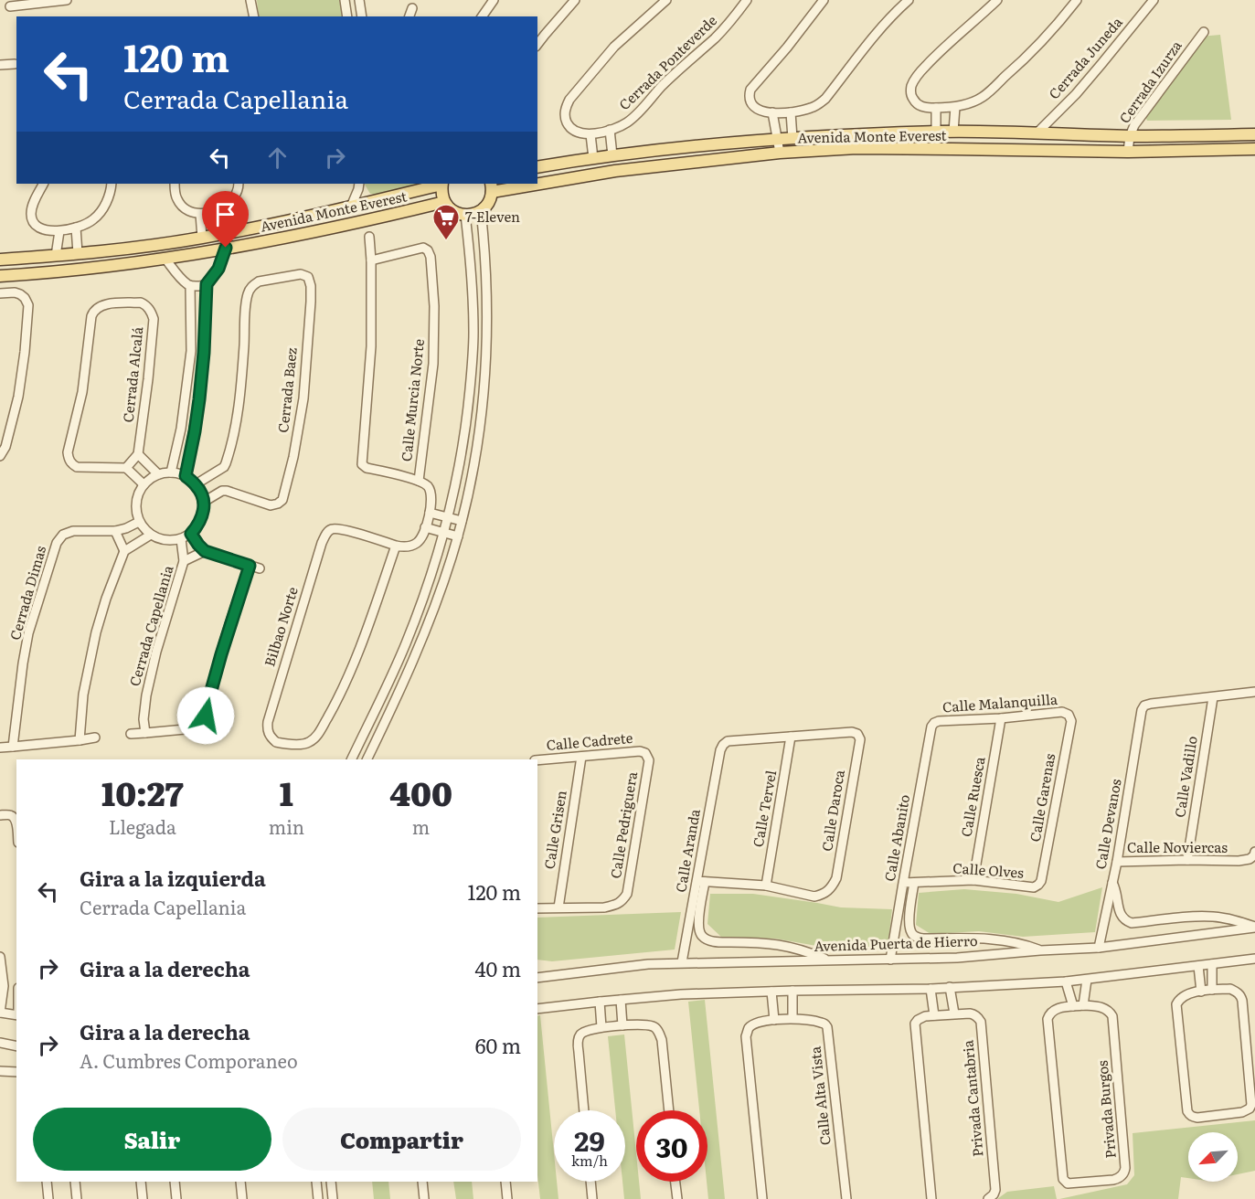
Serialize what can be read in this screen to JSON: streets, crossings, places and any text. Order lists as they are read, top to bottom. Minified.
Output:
{"streets":{"main road":["Avenida Monte Everest"],"street":["Cerrada Juneda","Cerrada Ponteverde","Cerrada Izurza","Cerrada Alcalá","Cerrada Baez","Calle Murcia Norte","Cerrada Dimas","Cerrada Capellania","Bilbao Norte","Calle Malanquilla","Calle Cadrete","Calle Vadillo","Calle Ruesca","Calle Garenas","Calle Tervel","Calle Daroca","Calle Devanos","Calle Pedriguera","Calle Grisen","Calle Abanito","Calle Noviercas","Calle Aranda","Calle Olves","Avenida Puerta de Hierro","Calle Alta Vista","Privada Cantabria","Privada Burgos"]},"crossings":[["Cerrada Juneda","Avenida Monte Everest"],["Cerrada Izurza","Avenida Monte Everest"],["Cerrada Baez","Cerrada Dimas"],["Cerrada Baez","Cerrada Capellania"],["Cerrada Dimas","Cerrada Capellania"],["Calle Malanquilla","Calle Ruesca"],["Calle Malanquilla","Calle Garenas"],["Calle Malanquilla","Calle Abanito"],["Calle Cadrete","Calle Pedriguera"],["Calle Cadrete","Calle Grisen"],["Calle Vadillo","Calle Devanos"],["Calle Vadillo","Calle Noviercas"],["Calle Ruesca","Calle Olves"],["Calle Garenas","Calle Olves"],["Calle Tervel","Calle Daroca"],["Calle Tervel","Calle Aranda"],["Calle Daroca","Calle Aranda"],["Calle Devanos","Calle Noviercas"],["Calle Devanos","Avenida Puerta de Hierro"],["Calle Pedriguera","Calle Grisen"],["Calle Abanito","Calle Olves"],["Calle Abanito","Avenida Puerta de Hierro"],["Calle Aranda","Avenida Puerta de Hierro"]],"places":{"supermarket":["7-Eleven"]},"north":"bottom left","page":{"turn":["120 m","Cerrada Capellania"],"eta":["10:27","Llegada","1","min","400","m"],"list":[{"name":"Gira a la izquierda","note":"Cerrada Capellania","value":"120 m"},{"name":"Gira a la derecha","value":"40 m"},{"name":"Gira a la derecha","note":"A. Cumbres Comporaneo","value":"60 m"}],"buttons":["Salir","Compartir"],"speed":"29 km/h","limit":"30"}}
